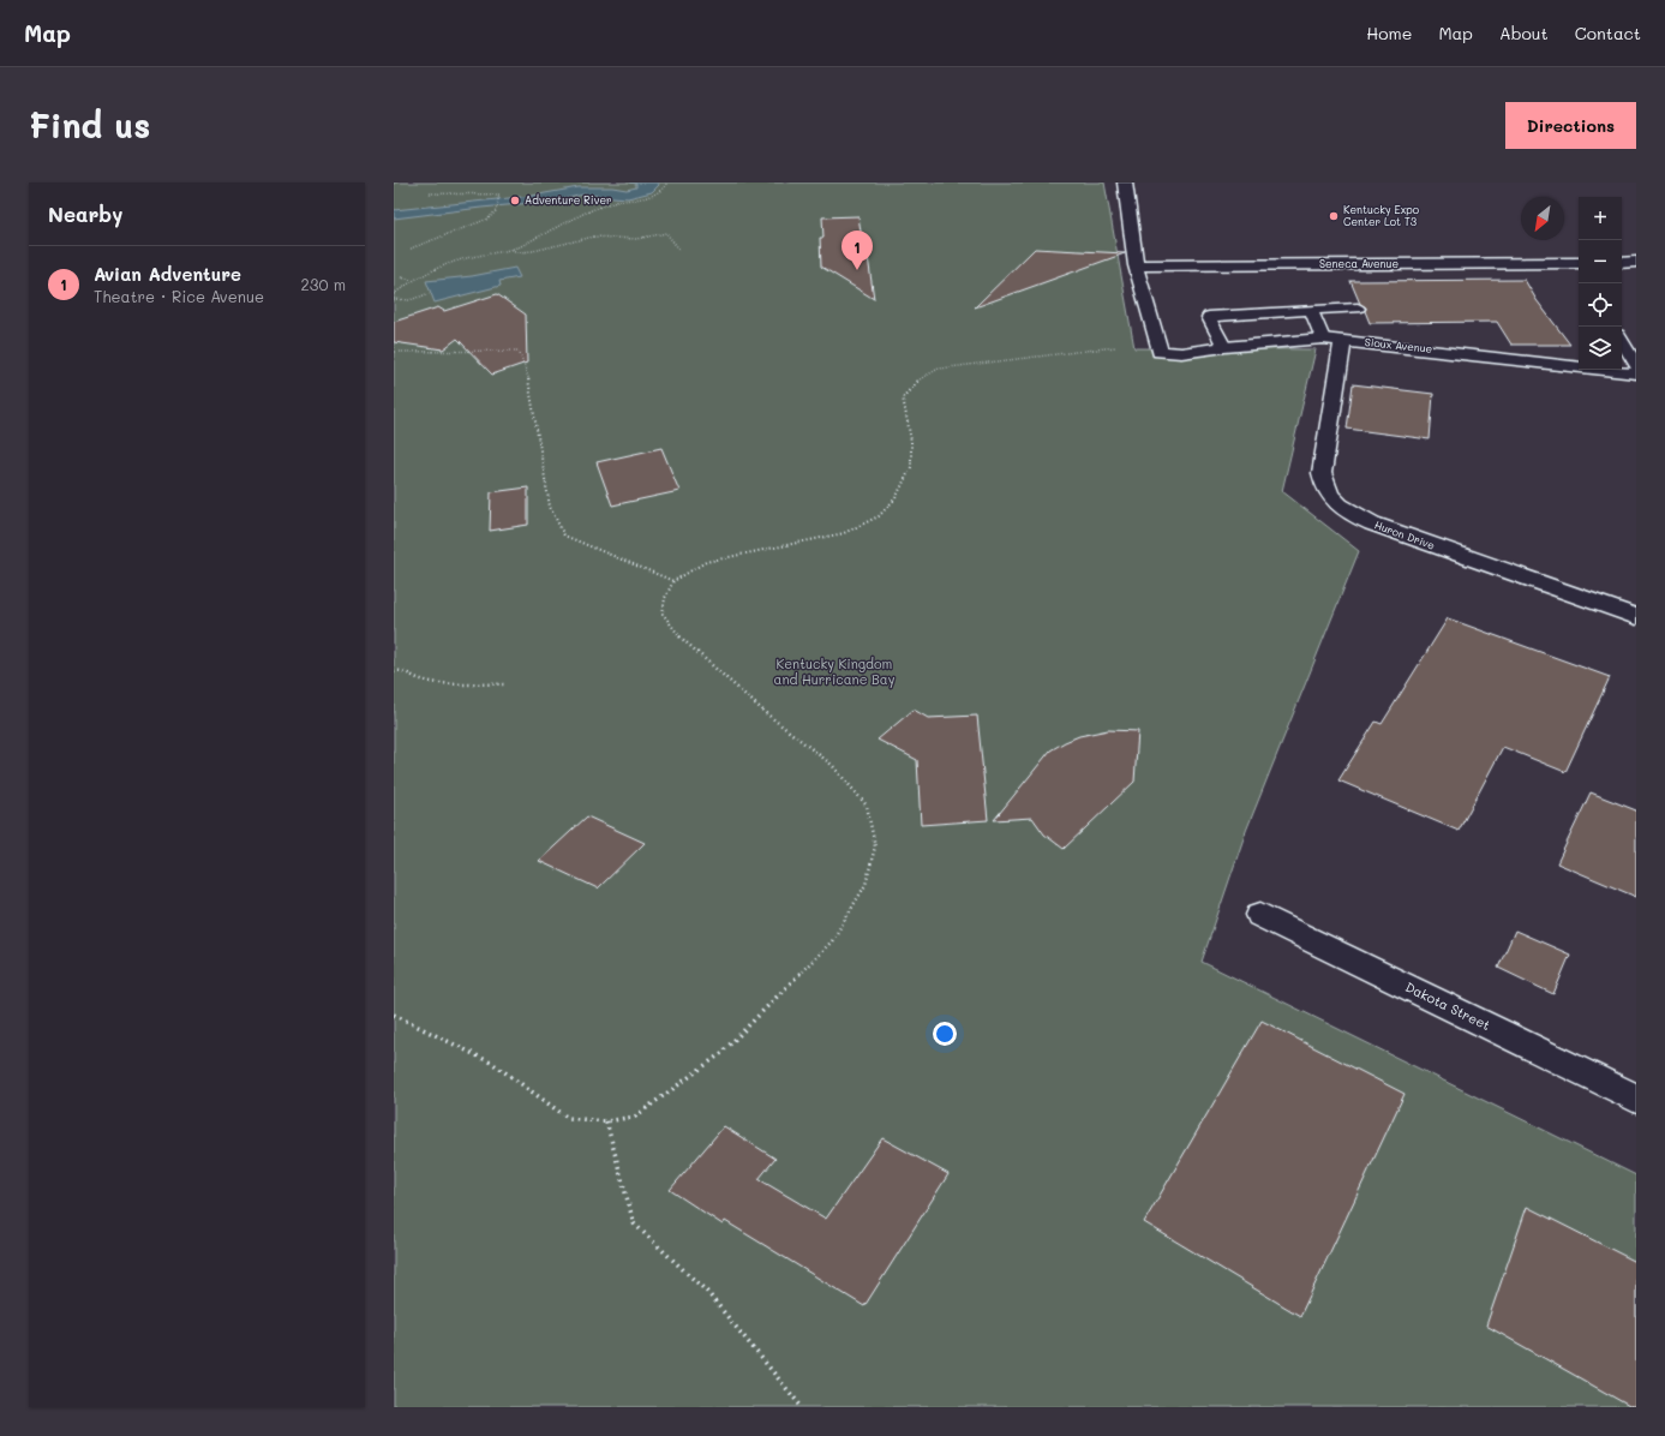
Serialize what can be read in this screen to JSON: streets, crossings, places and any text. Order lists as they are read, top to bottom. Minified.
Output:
{"streets":{"street":["Seneca Avenue","Sioux Avenue","Huron Drive","Dakota Street"]},"crossings":[["Seneca Avenue","Sioux Avenue"],["Sioux Avenue","Huron Drive"]],"parks":["Kentucky Kingdom and Hurricane Bay"],"places":["Adventure River","Kentucky Expo Center Lot T3"],"north":"bottom left","page":{"header":"Map","nav":["Home","Map","About","Contact"],"buttons":"Directions","title":"Find us","heading":"Nearby","map_buttons":["+","−"],"pins":"1","list":[{"mark":"1","name":"Avian Adventure","note":"Theatre · Rice Avenue","value":"230 m"}]}}
